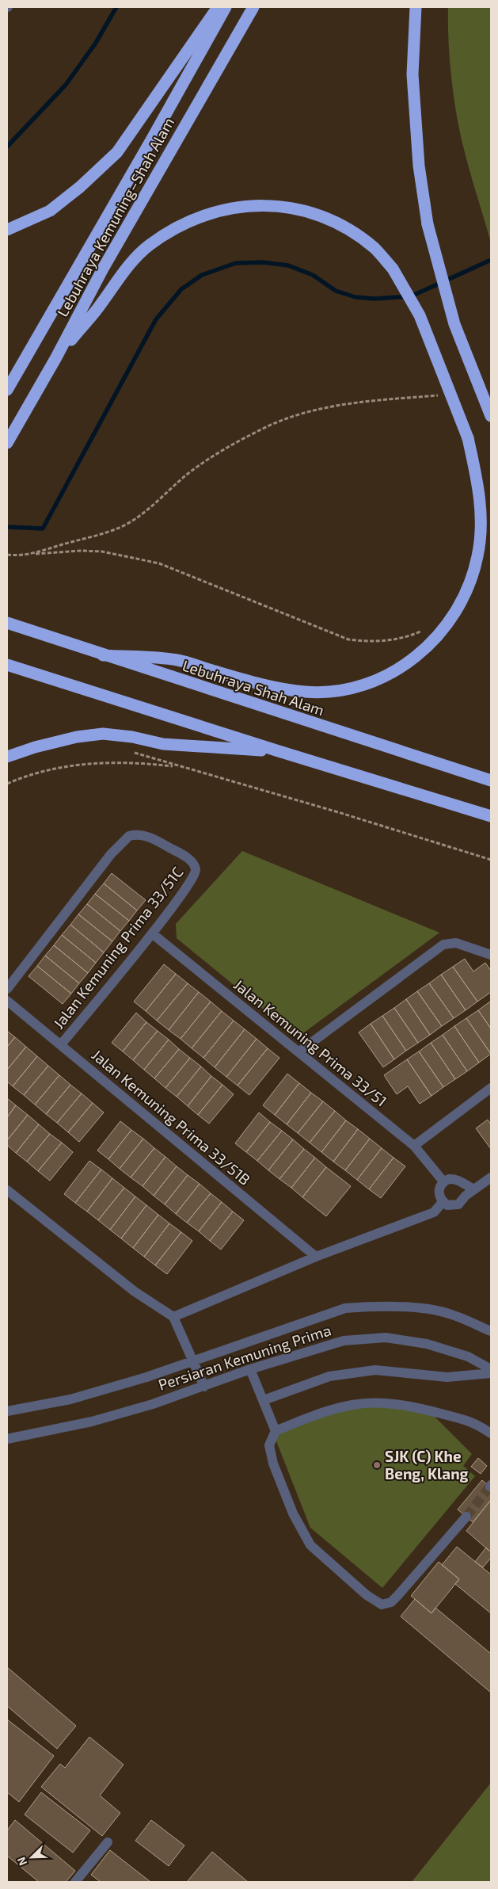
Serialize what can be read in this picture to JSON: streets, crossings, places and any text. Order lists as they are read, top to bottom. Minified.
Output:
{"streets":{"highway":["Lebuhraya Kemuning–Shah Alam","Lebuhraya Shah Alam"],"street":["Jalan Kemuning Prima 33/51C","Jalan Kemuning Prima 33/51","Jalan Kemuning Prima 33/51B","Persiaran Kemuning Prima"]},"crossings":[["Jalan Kemuning Prima 33/51C","Jalan Kemuning Prima 33/51"],["Jalan Kemuning Prima 33/51C","Jalan Kemuning Prima 33/51B"]],"places":["SJK (C) Khe Beng, Klang"],"north":"bottom left"}
